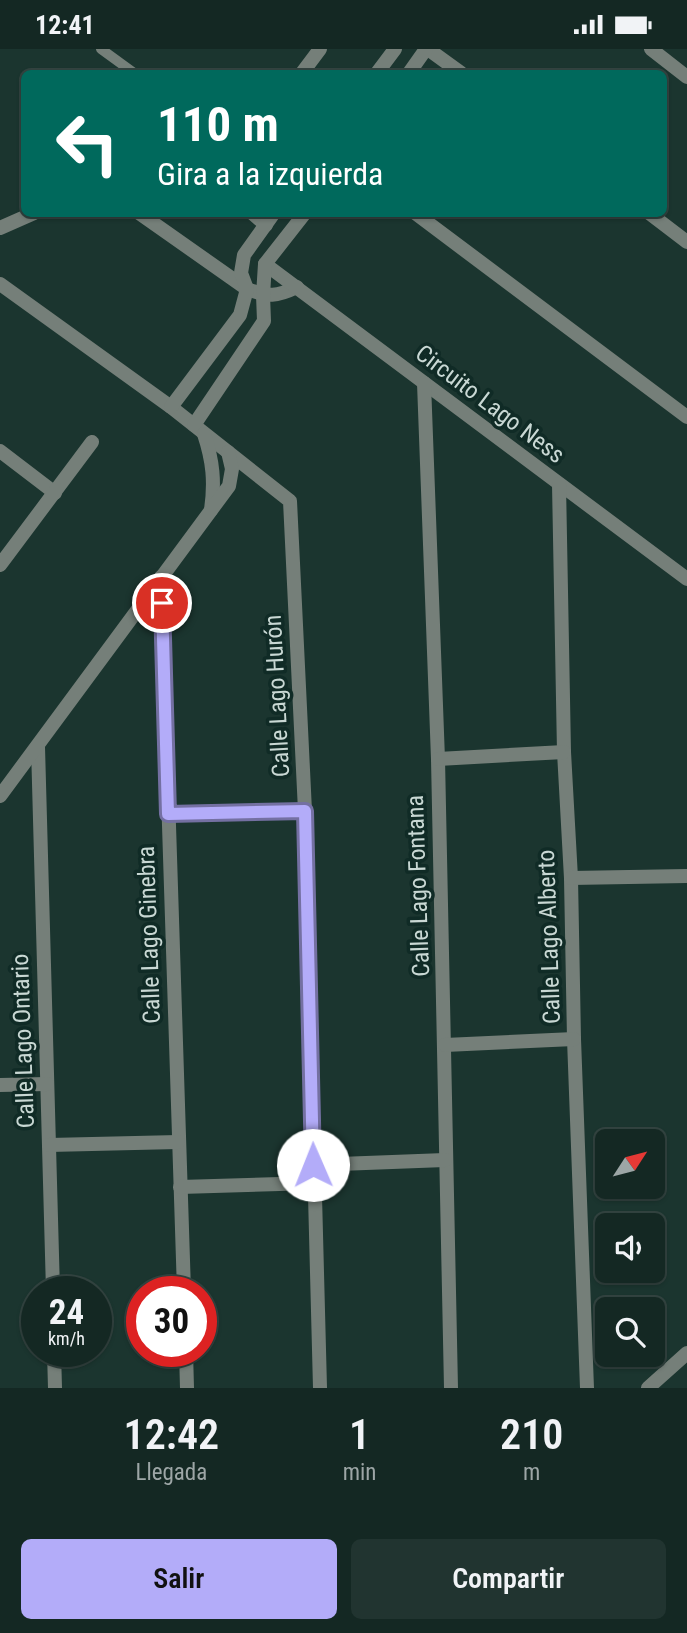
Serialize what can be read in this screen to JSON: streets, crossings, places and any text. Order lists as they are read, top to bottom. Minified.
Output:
{"streets":{"street":["Circuito Lago Ness","Calle Lago Hurón","Calle Lago Fontana","Calle Lago Ginebra","Calle Lago Alberto","Calle Lago Ontario"]},"crossings":[["Circuito Lago Ness","Calle Lago Fontana"],["Circuito Lago Ness","Calle Lago Alberto"]],"north":"top right","page":{"status":"12:41","turn":["110 m","Gira a la izquierda"],"speed":"24 km/h","limit":"30","eta":["12:42","Llegada","1","min","210","m"],"buttons":["Salir","Compartir"]}}
